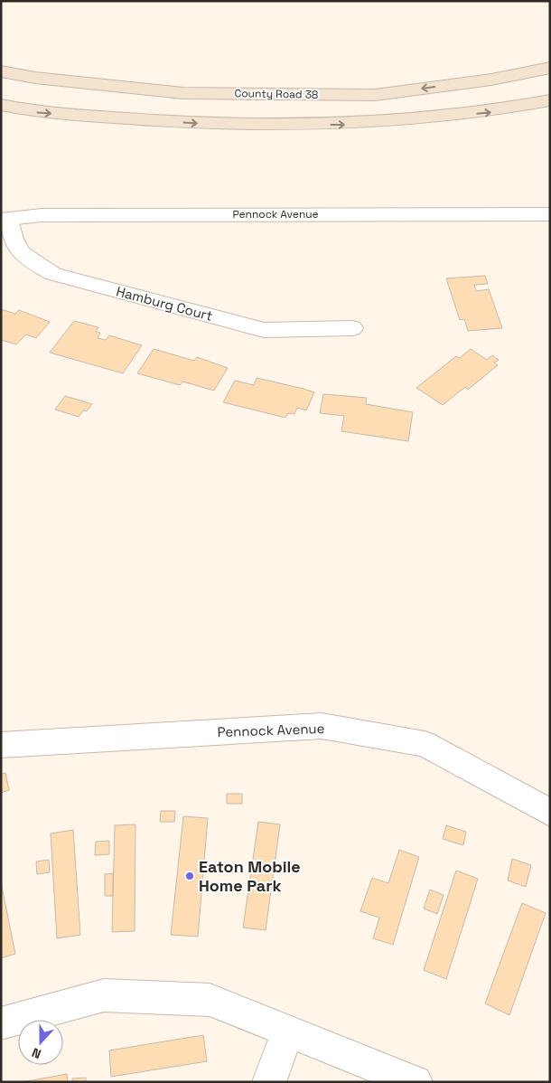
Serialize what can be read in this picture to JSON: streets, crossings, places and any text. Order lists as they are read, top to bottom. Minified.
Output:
{"streets":{"main road":["County Road 38"],"street":["Pennock Avenue","Hamburg Court"]},"crossings":[["Pennock Avenue","Hamburg Court"]],"places":["Eaton Mobile Home Park"],"north":"bottom"}
